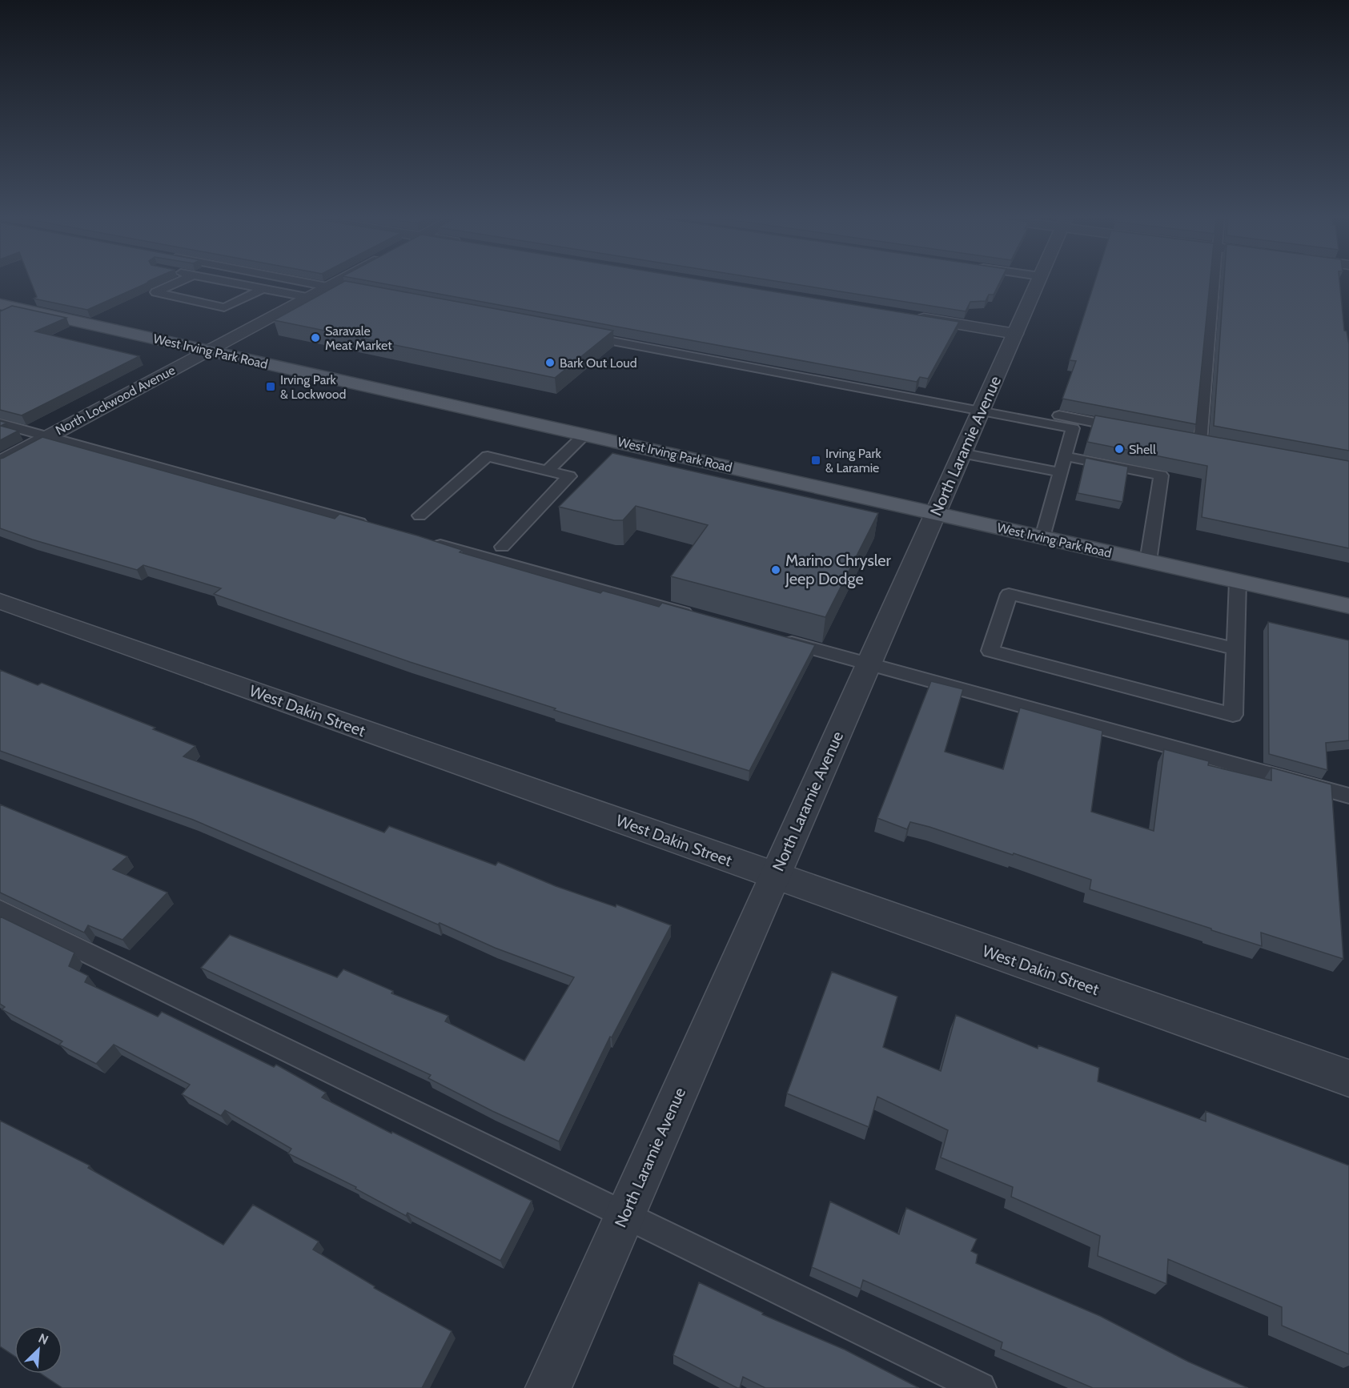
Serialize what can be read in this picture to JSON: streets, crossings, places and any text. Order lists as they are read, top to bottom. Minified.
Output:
{"streets":{"main road":["West Irving Park Road"],"street":["North Lockwood Avenue","North Laramie Avenue","West Dakin Street"]},"crossings":[["West Irving Park Road","North Lockwood Avenue"],["West Irving Park Road","North Laramie Avenue"],["North Laramie Avenue","West Dakin Street"]],"places":{"other":["Saravale Meat Market","Bark Out Loud","Shell","Marino Chrysler Jeep Dodge"],"transit":["Irving Park & Lockwood","Irving Park & Laramie"]},"north":"top right"}
